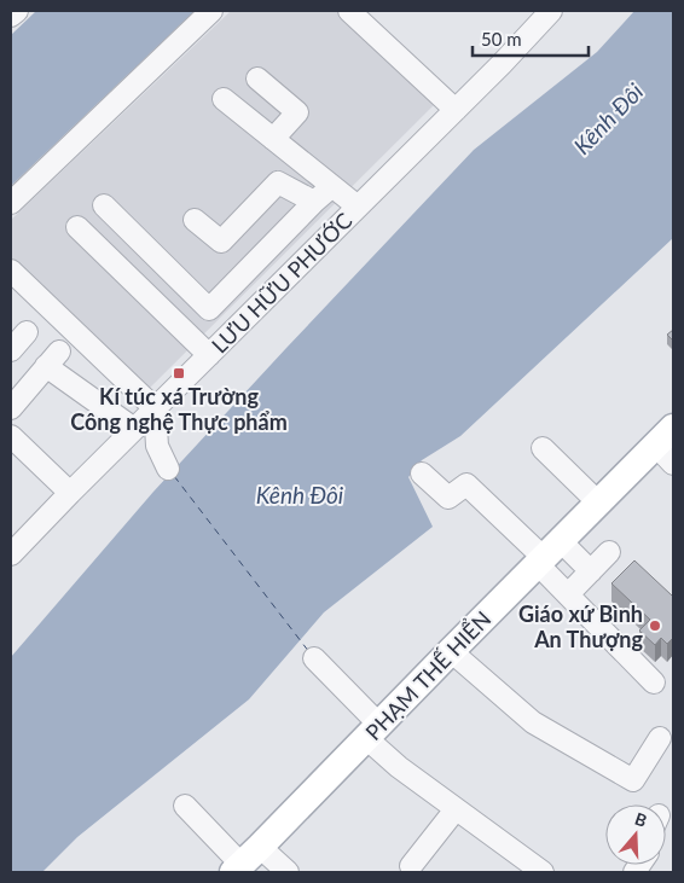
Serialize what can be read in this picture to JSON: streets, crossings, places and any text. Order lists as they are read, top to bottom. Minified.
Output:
{"streets":{"main road":["PHẠM THẾ HIỂN"],"street":["LƯU HỮU PHƯỚC"]},"water":["Kênh Đôi"],"places":{"transit":["Kí túc xá Trường Công nghệ Thực phẩm"],"other":["Giáo xứ Bình An Thượng"]},"scale_bar":"50 m","north":"top"}
